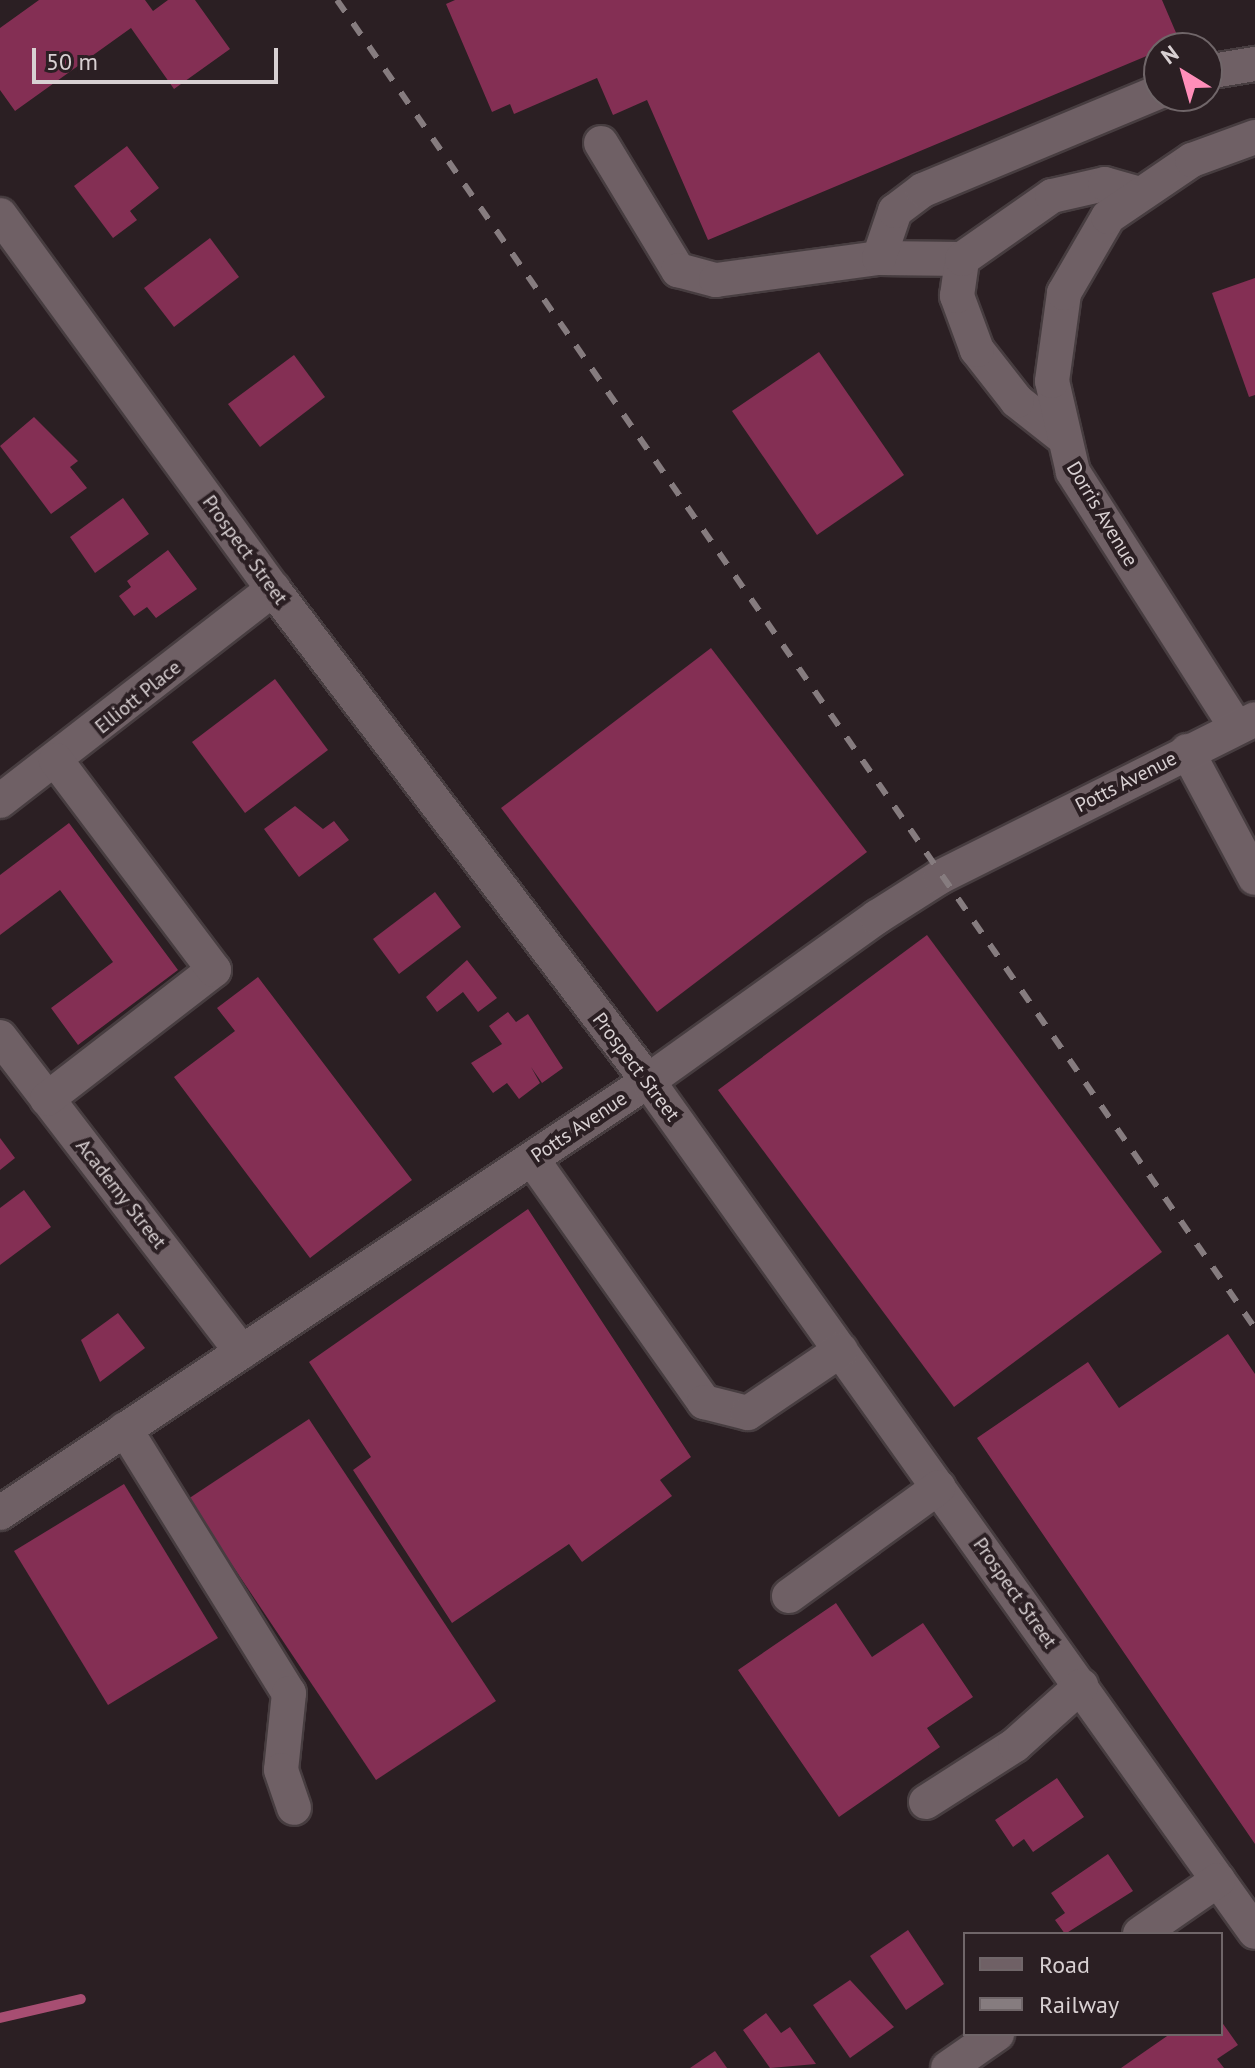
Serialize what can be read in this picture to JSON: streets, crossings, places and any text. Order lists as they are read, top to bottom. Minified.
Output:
{"streets":{"street":["Dorris Avenue","Prospect Street","Elliott Place","Potts Avenue","Academy Street"]},"crossings":[["Dorris Avenue","Potts Avenue"],["Prospect Street","Elliott Place"],["Prospect Street","Potts Avenue"],["Potts Avenue","Academy Street"]],"legend":["Road","Railway"],"scale_bar":"50 m","north":"top left"}
